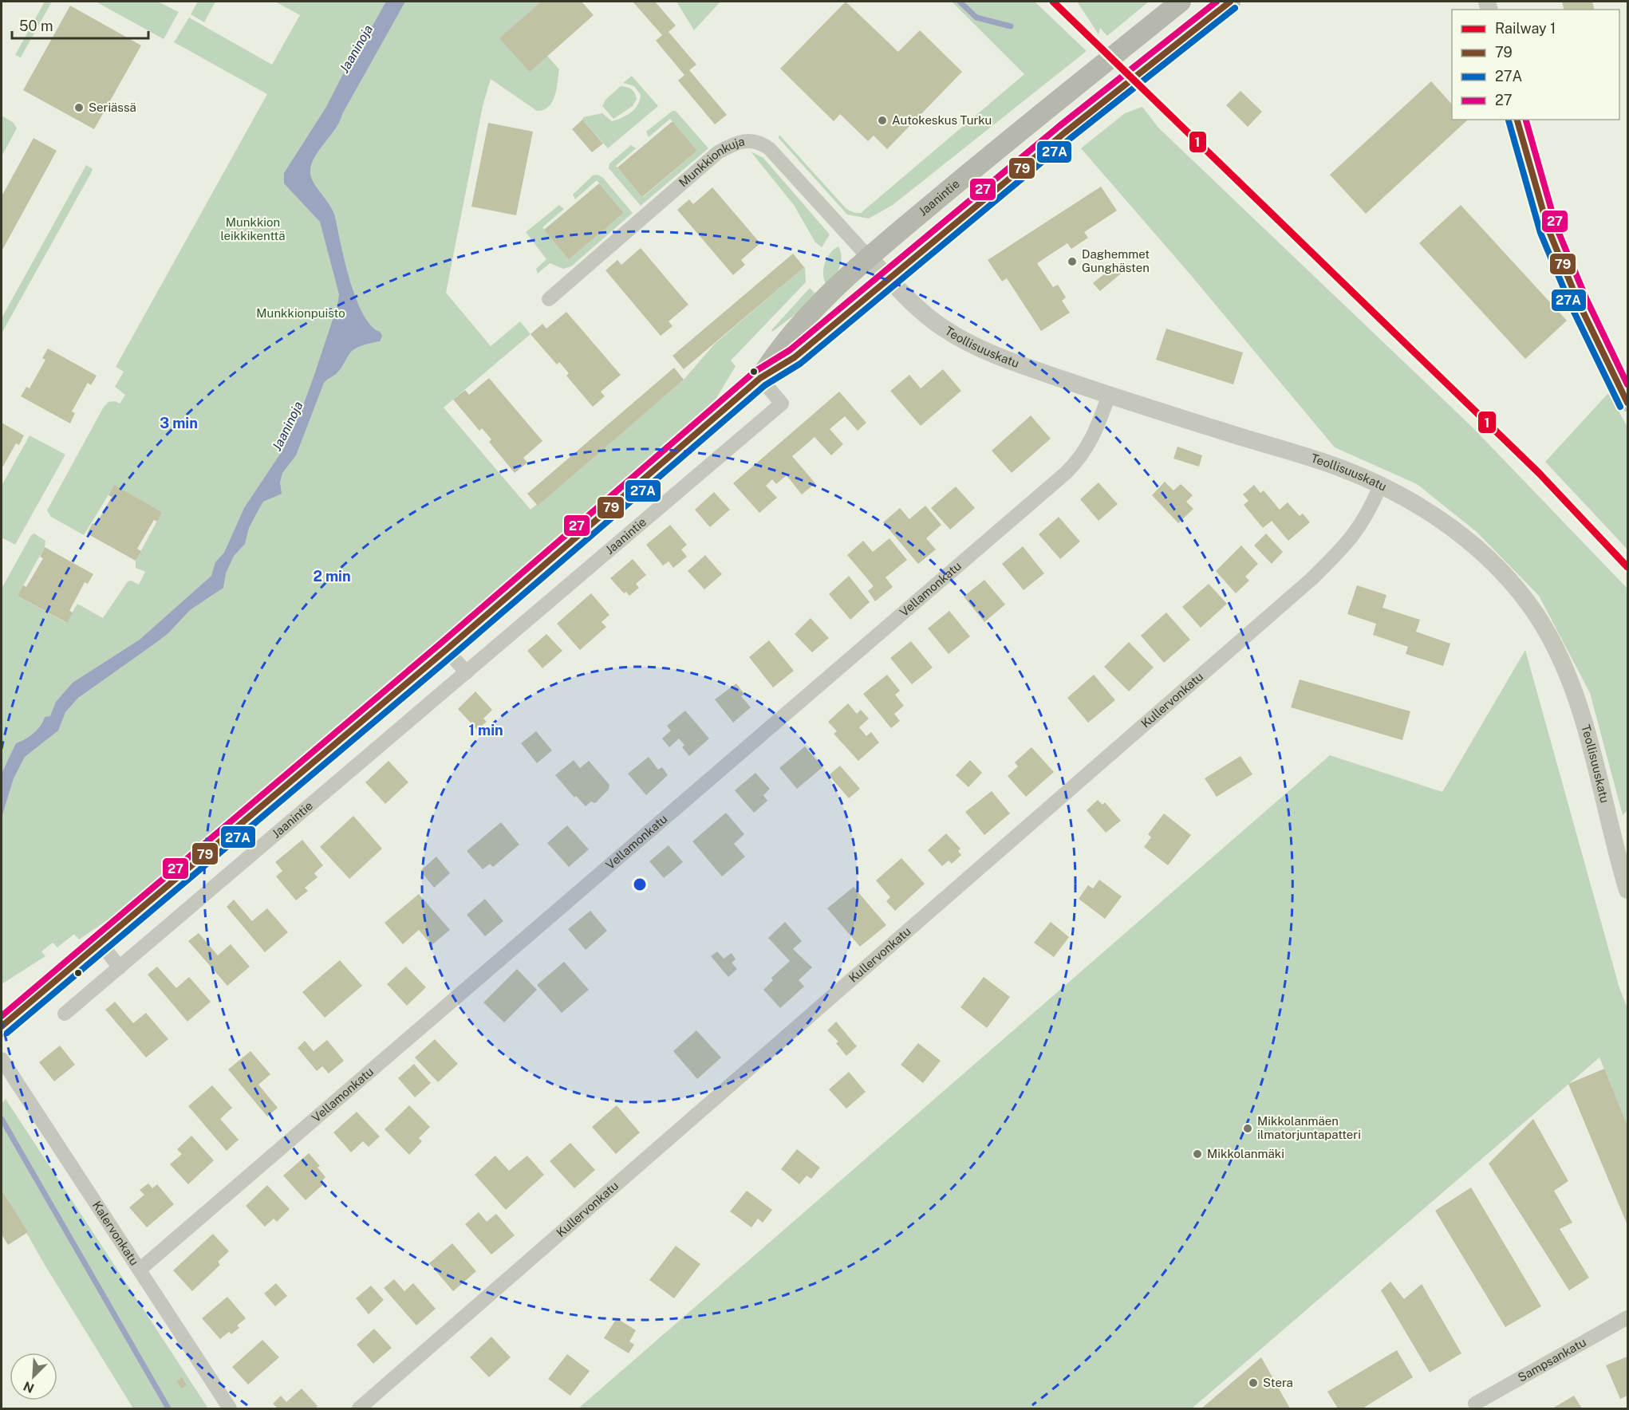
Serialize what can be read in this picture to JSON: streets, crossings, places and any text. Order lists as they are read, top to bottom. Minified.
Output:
{"streets":{"main road":["Jaanintie"],"street":["Munkkionkuja","Teollisuuskatu","Vellamonkatu","Kullervonkatu","Kalervonkatu","Sampsankatu"]},"crossings":[["Munkkionkuja","Jaanintie"],["Munkkionkuja","Teollisuuskatu"],["Jaanintie","Teollisuuskatu"],["Teollisuuskatu","Vellamonkatu"],["Teollisuuskatu","Kullervonkatu"],["Vellamonkatu","Kalervonkatu"]],"water":["Jaaninoja"],"parks":["Munkkion leikkikenttä","Munkkionpuisto"],"places":["Seriässä","Autokeskus Turku","Daghemmet Gunghästen","Mikkolanmäen ilmatorjuntapatteri","Mikkolanmäki","Stera"],"lines":["rail line 1","transit line 79","transit line 27","transit line 27A"],"legend":["Railway 1","79","27A","27"],"scale_bar":"50 m","north":"bottom left","rings":["3 min","2 min","1 min"]}
